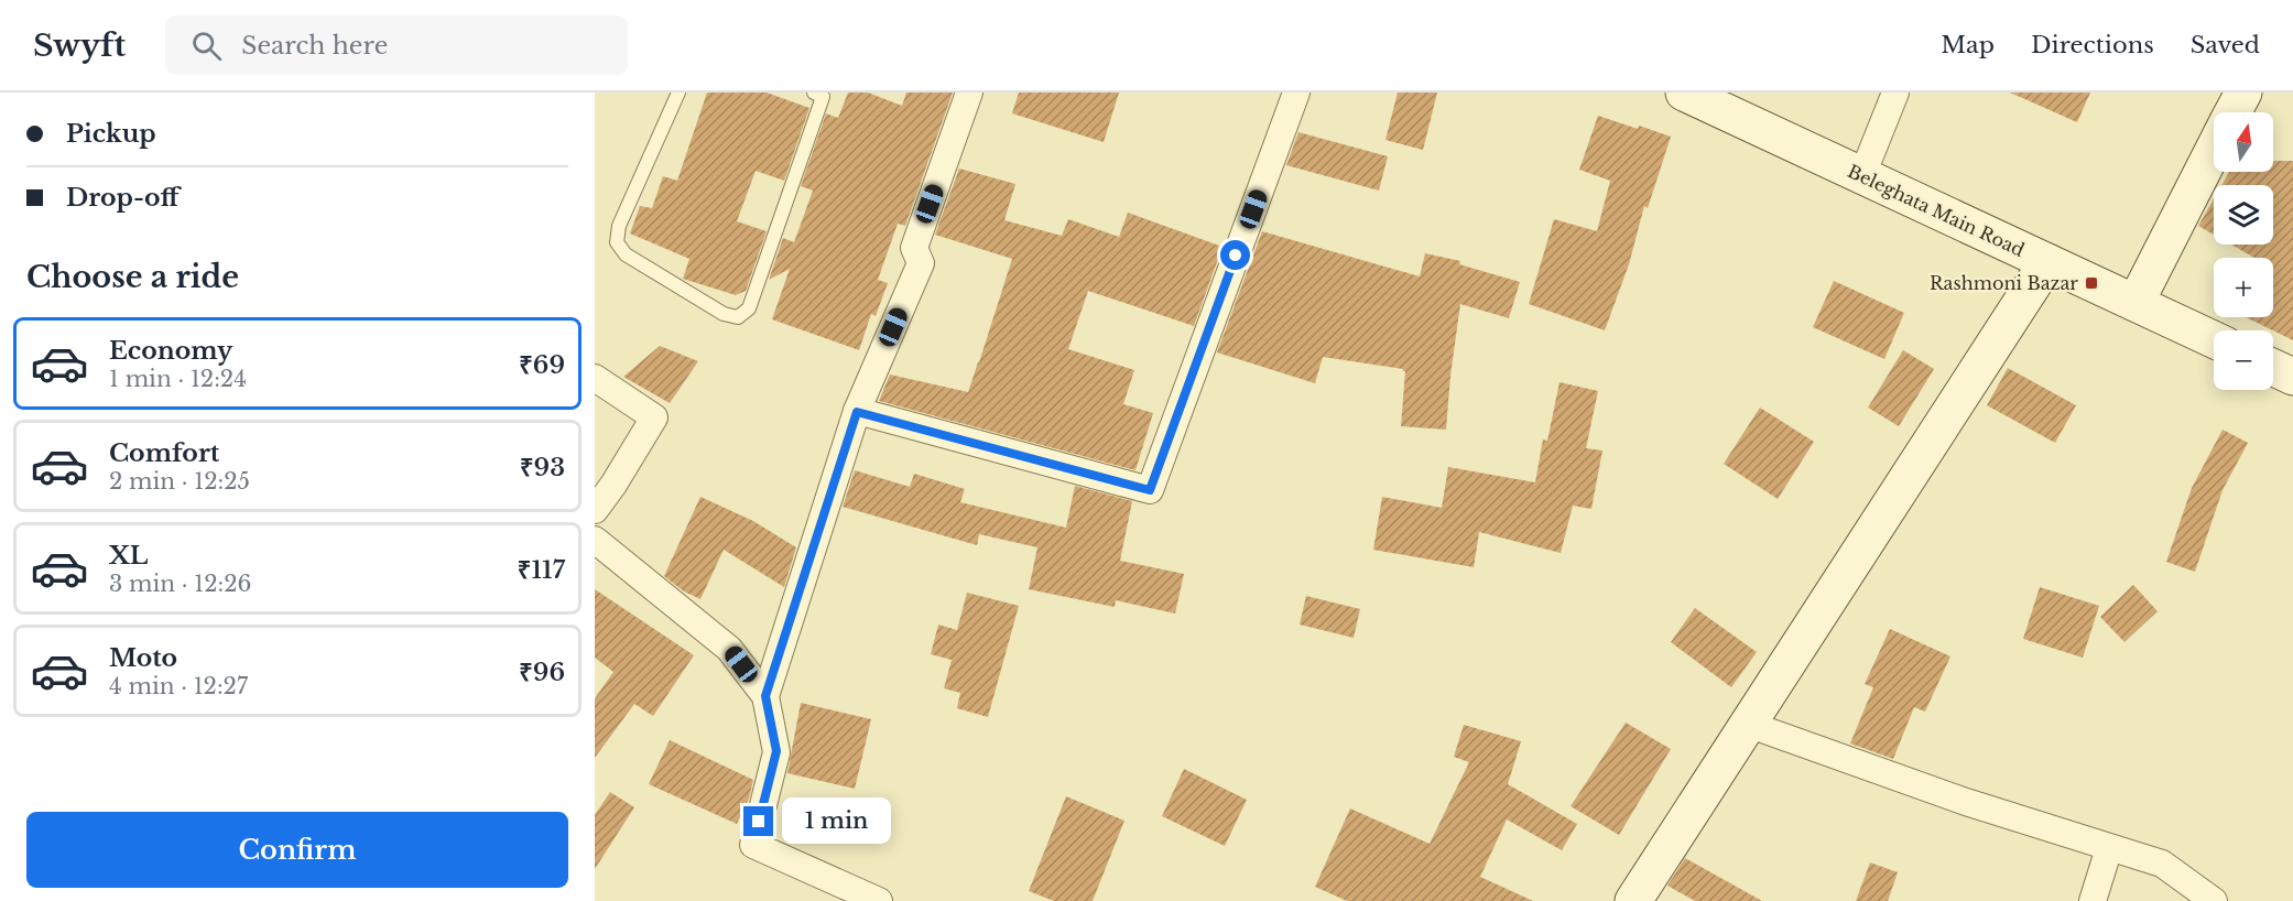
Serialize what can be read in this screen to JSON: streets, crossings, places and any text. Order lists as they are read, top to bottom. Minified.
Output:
{"streets":{"street":["Beleghata Main Road"]},"places":{"transit":["Rashmoni Bazar"]},"north":"top","page":{"header":"Swyft","search":"Search here","nav":["Map","Directions","Saved"],"banner":["Pickup","Drop-off"],"map_buttons":["+","−"],"heading":"Choose a ride","list":[{"name":"Economy","note":"1 min · 12:24","value":"₹69"},{"name":"Comfort","note":"2 min · 12:25","value":"₹93"},{"name":"XL","note":"3 min · 12:26","value":"₹117"},{"name":"Moto","note":"4 min · 12:27","value":"₹96"}],"bubble":"1 min","buttons":"Confirm"}}
